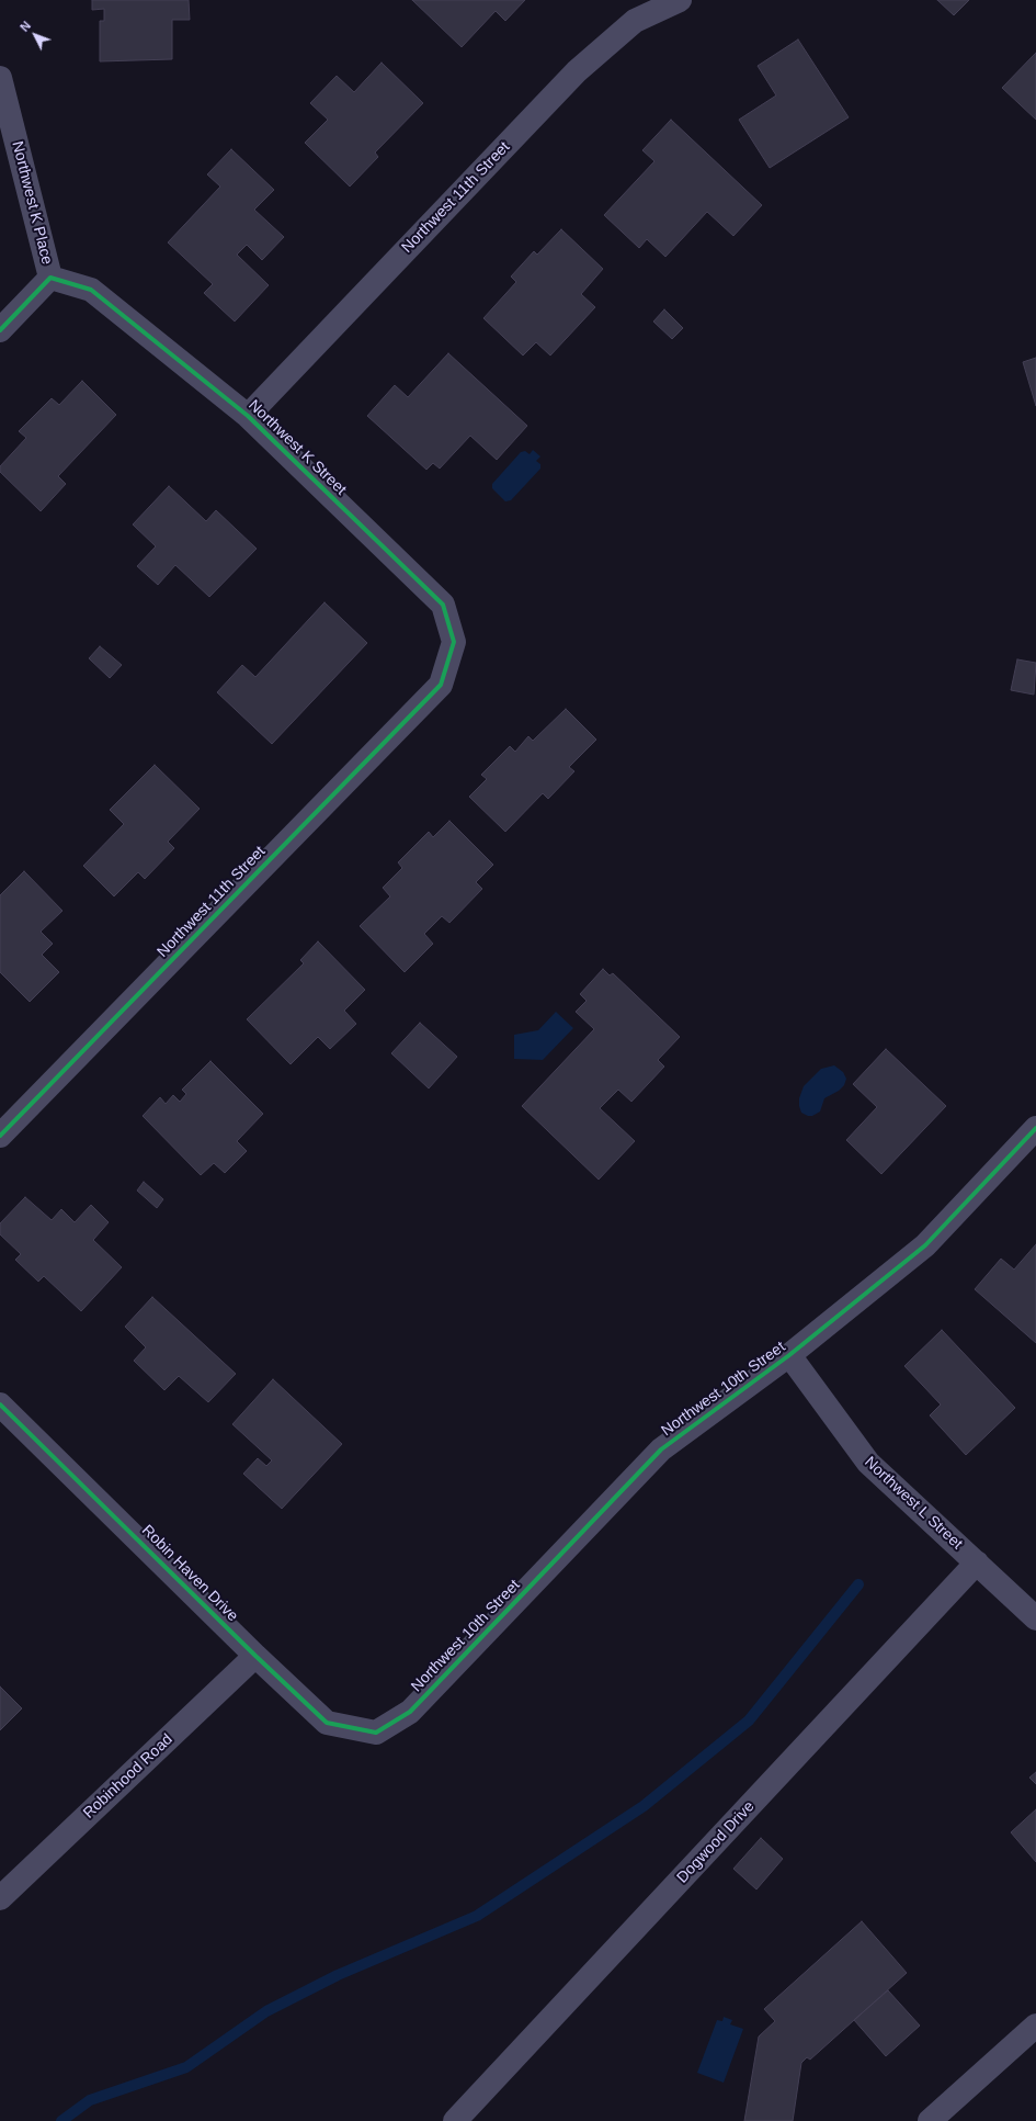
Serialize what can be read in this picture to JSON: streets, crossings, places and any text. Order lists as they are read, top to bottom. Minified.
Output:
{"streets":{"street":["Northwest 11th Street","Northwest K Place","Northwest K Street","Northwest 10th Street","Northwest L Street","Robin Haven Drive","Robinhood Road","Dogwood Drive"]},"crossings":[["Northwest 11th Street","Northwest K Street"],["Northwest K Place","Northwest K Street"],["Northwest 10th Street","Northwest L Street"],["Northwest 10th Street","Robin Haven Drive"],["Northwest L Street","Dogwood Drive"],["Robin Haven Drive","Robinhood Road"]],"north":"top left"}
